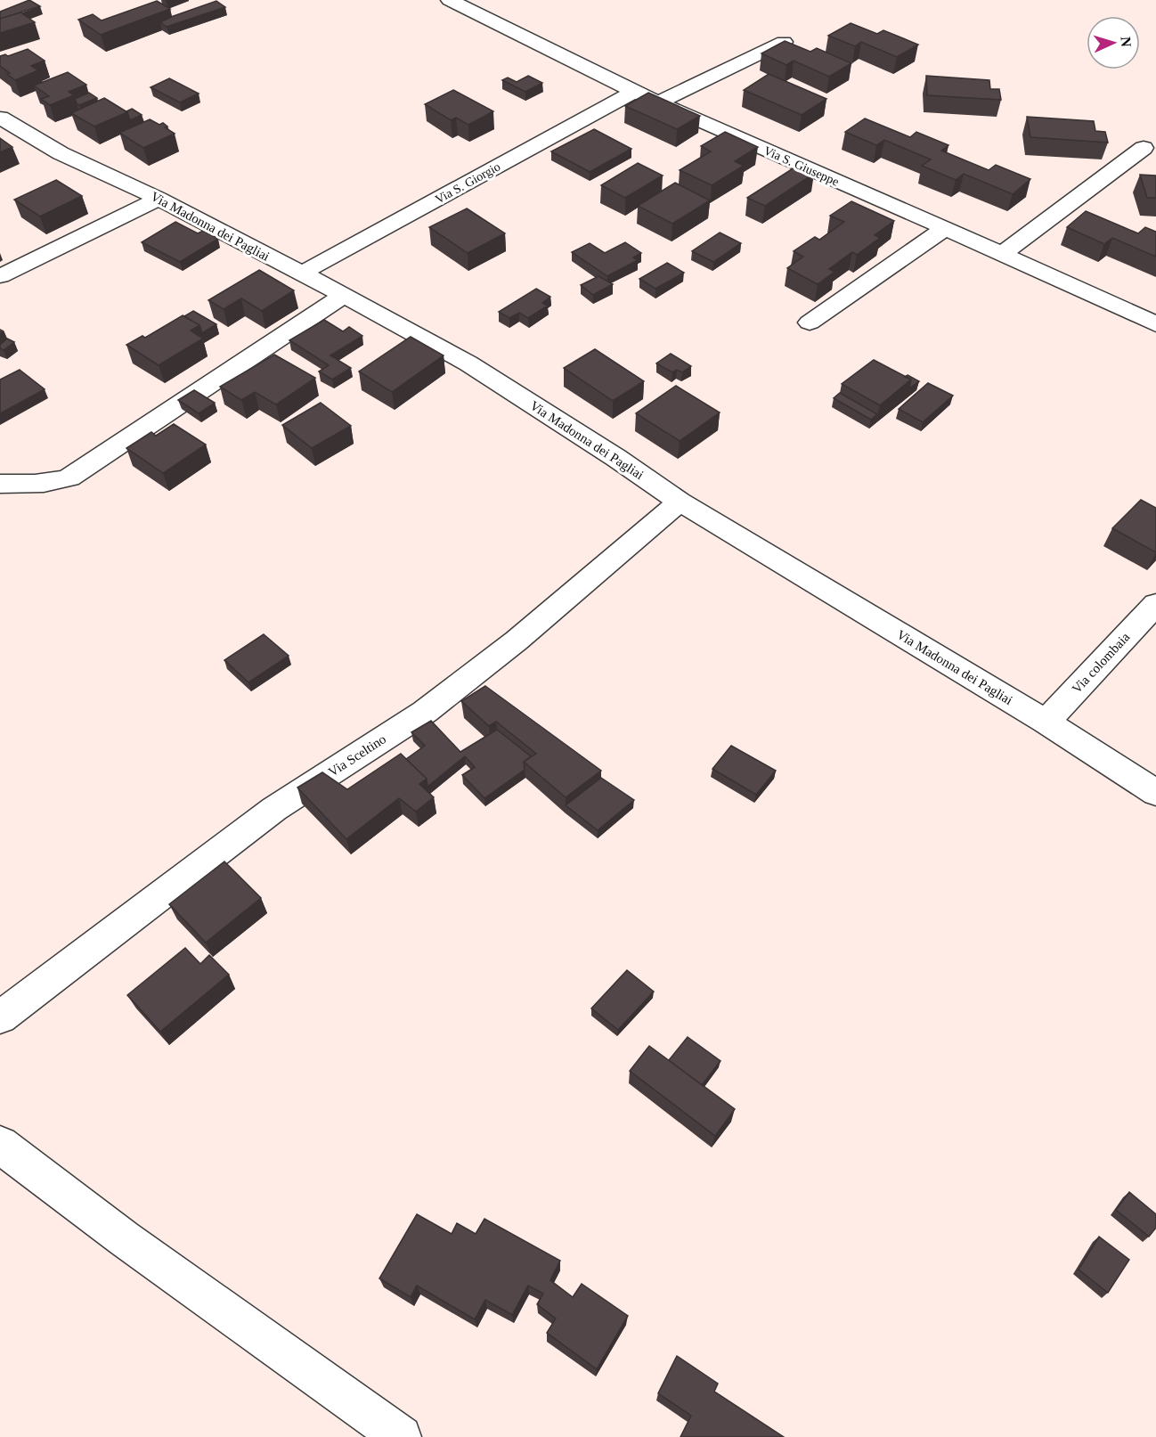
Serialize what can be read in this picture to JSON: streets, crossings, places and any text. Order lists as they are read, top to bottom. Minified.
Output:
{"streets":{"street":["Via S. Giuseppe","Via S. Giorgio","Via Madonna dei Pagliai","Via colombaia","Via Sceltino"]},"crossings":[["Via S. Giuseppe","Via S. Giorgio"],["Via S. Giorgio","Via Madonna dei Pagliai"],["Via Madonna dei Pagliai","Via colombaia"],["Via Madonna dei Pagliai","Via Sceltino"]],"north":"right"}
